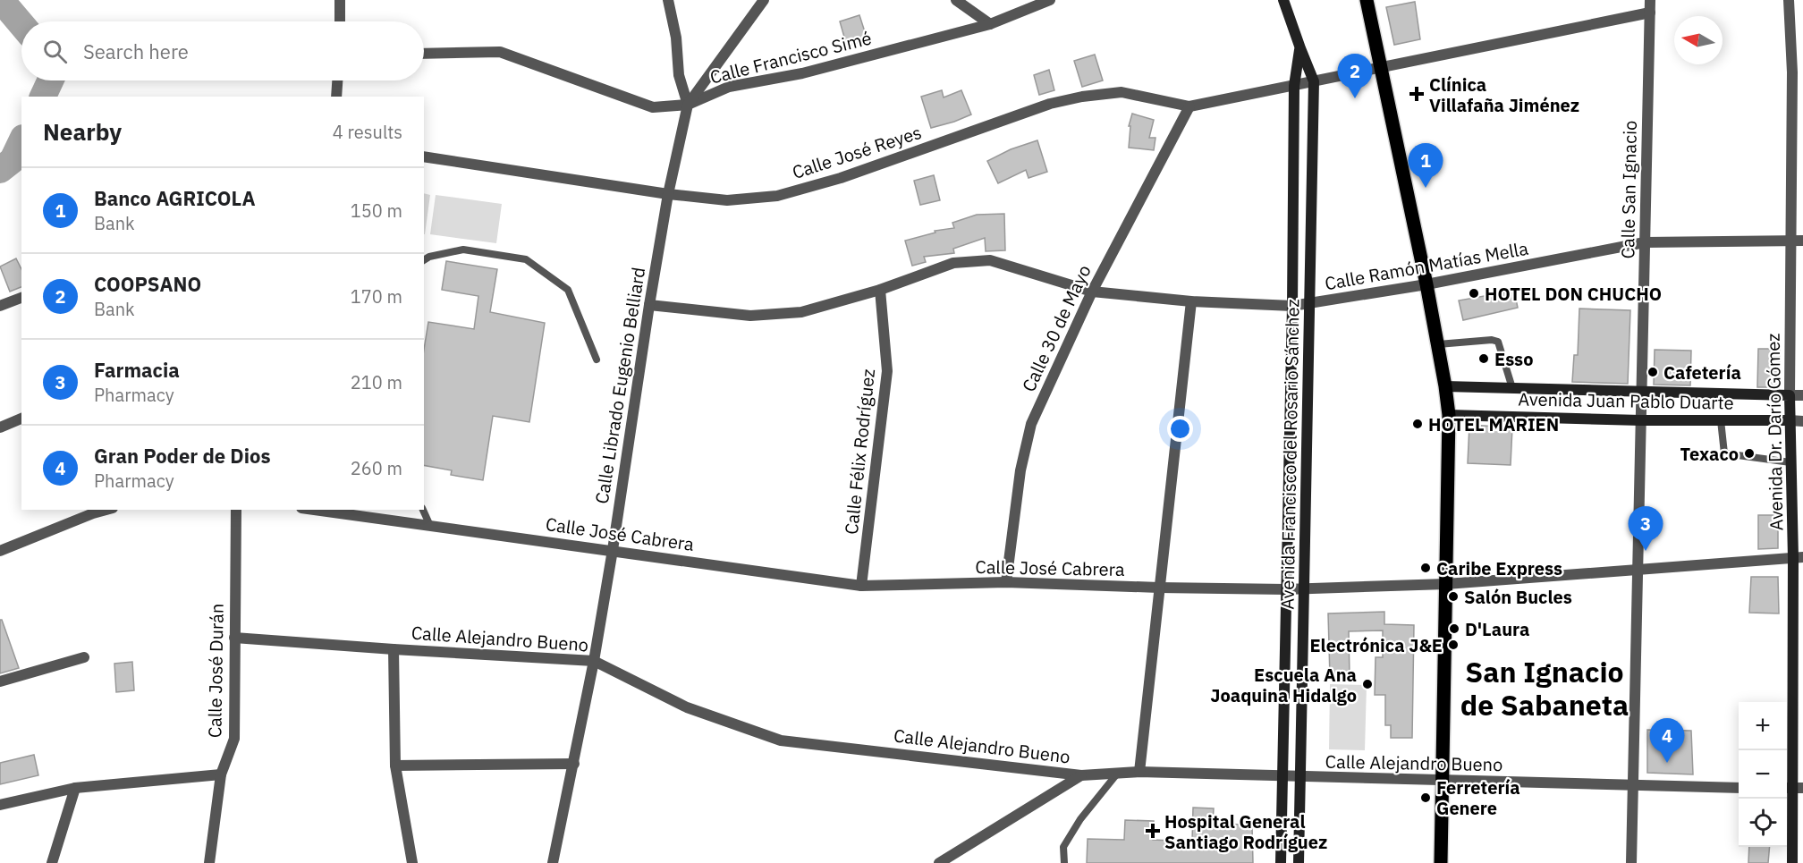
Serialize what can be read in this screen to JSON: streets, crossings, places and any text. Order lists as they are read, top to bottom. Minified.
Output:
{"streets":{"main road":["Avenida Juan Pablo Duarte","Avenida Dr. Darío Gómez","Avenida Francisco del Rosario Sánchez"],"street":["Calle Francisco Simé","Calle José Reyes","Calle San Ignacio","Calle Ramón Matías Mella","Calle 30 de Mayo","Calle Librado Eugenio Belliard","Calle Félix Rodríguez","Calle José Cabrera","Calle Alejandro Bueno","Calle José Durán"]},"crossings":[["Calle Francisco Simé","Calle Librado Eugenio Belliard"],["Calle José Reyes","Calle San Ignacio"],["Calle José Reyes","Calle 30 de Mayo"],["Calle José Reyes","Calle Librado Eugenio Belliard"],["Calle José Reyes","Avenida Francisco del Rosario Sánchez"],["Calle San Ignacio","Calle Ramón Matías Mella"],["Calle San Ignacio","Avenida Juan Pablo Duarte"],["Calle San Ignacio","Calle José Cabrera"],["Calle San Ignacio","Calle Alejandro Bueno"],["Calle Ramón Matías Mella","Calle 30 de Mayo"],["Calle Ramón Matías Mella","Calle Librado Eugenio Belliard"],["Calle Ramón Matías Mella","Avenida Dr. Darío Gómez"],["Calle Ramón Matías Mella","Calle Félix Rodríguez"],["Calle Ramón Matías Mella","Avenida Francisco del Rosario Sánchez"],["Calle 30 de Mayo","Calle José Cabrera"],["Calle Librado Eugenio Belliard","Calle José Cabrera"],["Calle Librado Eugenio Belliard","Calle Alejandro Bueno"],["Avenida Juan Pablo Duarte","Avenida Dr. Darío Gómez"],["Avenida Dr. Darío Gómez","Calle José Cabrera"],["Calle Félix Rodríguez","Calle José Cabrera"],["Avenida Francisco del Rosario Sánchez","Calle José Cabrera"],["Avenida Francisco del Rosario Sánchez","Calle Alejandro Bueno"],["Calle Alejandro Bueno","Calle José Durán"]],"districts":["San Ignacio de Sabaneta"],"places":{"health":["Clínica Villafaña Jiménez","Hospital General Santiago Rodríguez"],"other":["HOTEL DON CHUCHO","Esso","Cafetería","HOTEL MARIEN","Texaco","Caribe Express","Salón Bucles","D'Laura","Electrónica J&E","Escuela Ana Joaquina Hidalgo","Ferretería Genere"]},"north":"left","page":{"search":"Search here","pins":["2","1","3","4"],"heading":["Nearby","4 results"],"list":[{"mark":"1","name":"Banco AGRICOLA","note":"Bank","value":"150 m"},{"mark":"2","name":"COOPSANO","note":"Bank","value":"170 m"},{"mark":"3","name":"Farmacia","note":"Pharmacy","value":"210 m"},{"mark":"4","name":"Gran Poder de Dios","note":"Pharmacy","value":"260 m"}],"map_buttons":["+","−"]}}
